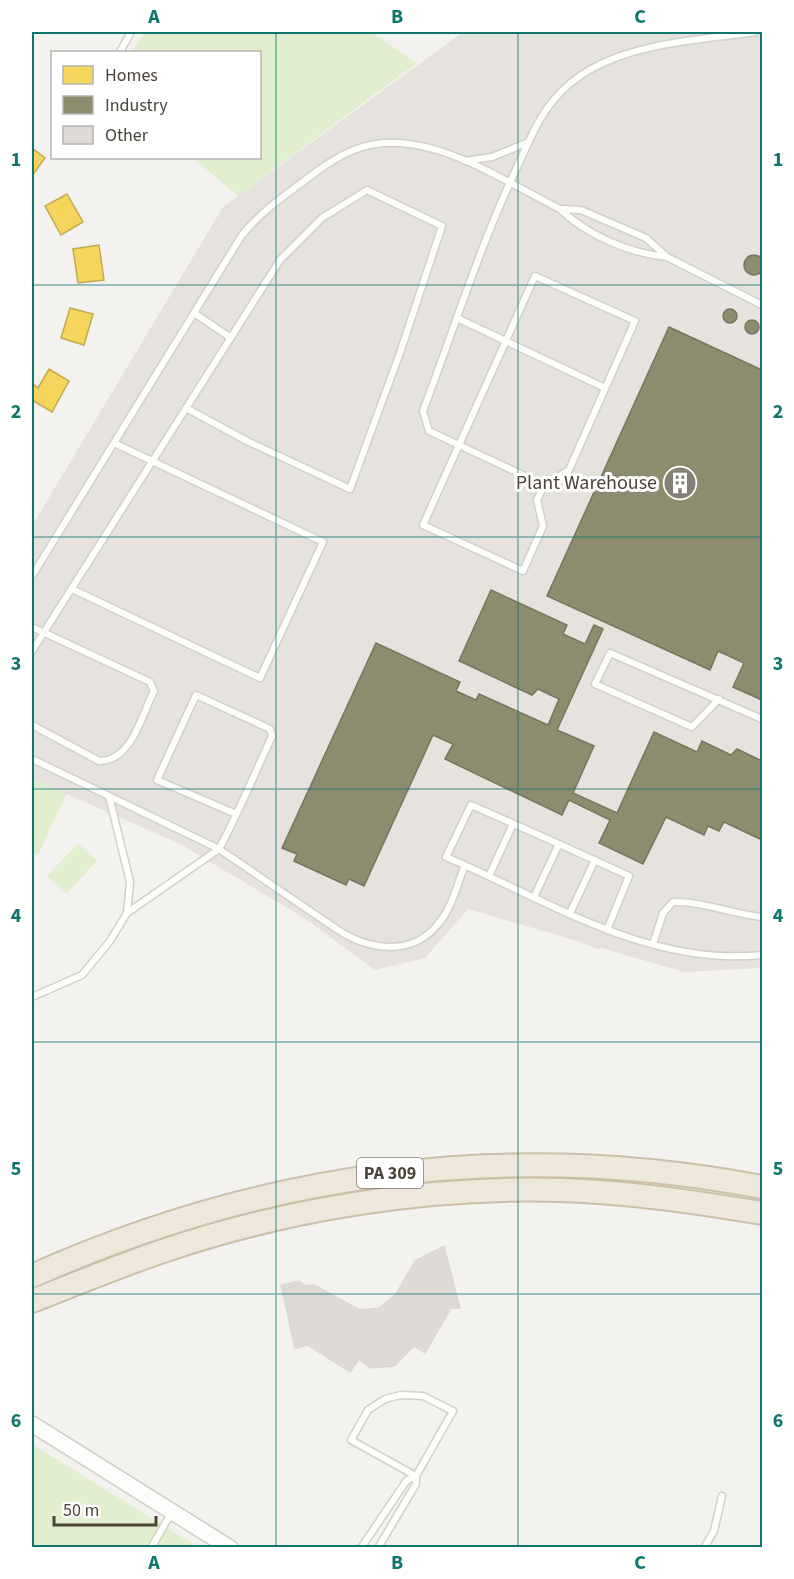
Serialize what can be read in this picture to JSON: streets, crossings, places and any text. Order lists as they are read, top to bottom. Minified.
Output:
{"streets":{"highway":["PA 309"]},"places":{"building":["Plant Warehouse"]},"legend":["Homes","Industry","Other"],"scale_bar":"50 m","grid":{"columns":["A","B","C"],"rows":["1","2","3","4","5","6"]}}
